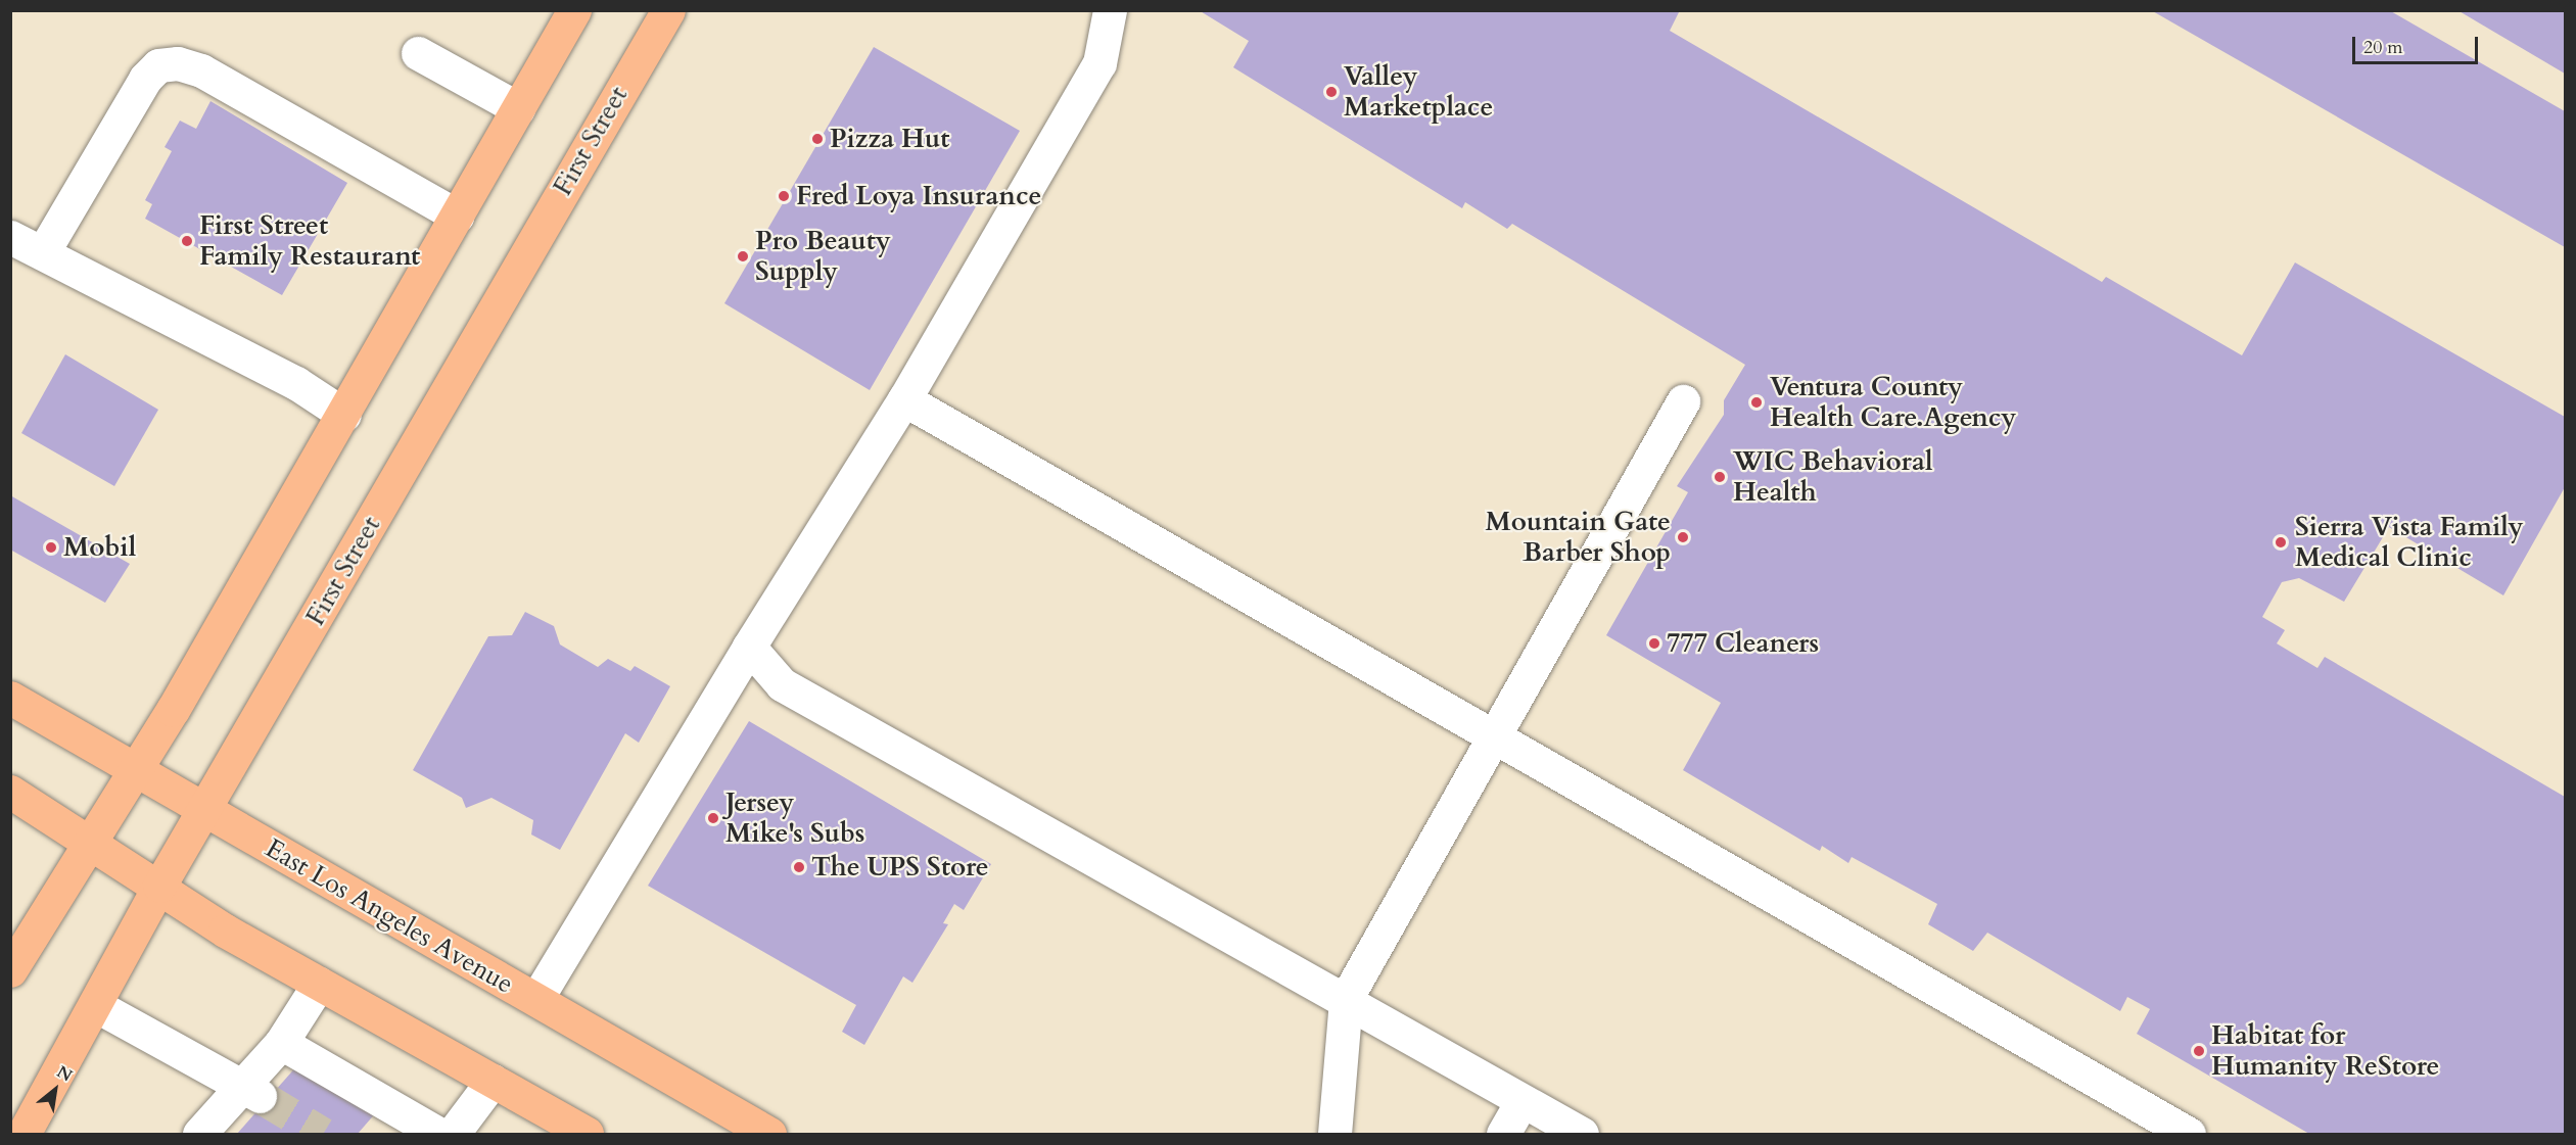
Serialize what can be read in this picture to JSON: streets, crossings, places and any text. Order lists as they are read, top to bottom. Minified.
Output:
{"streets":{"main road":["First Street","East Los Angeles Avenue"]},"crossings":[["First Street","East Los Angeles Avenue"]],"places":["Valley Marketplace","Pizza Hut","Fred Loya Insurance","First Street Family Restaurant","Pro Beauty Supply","Ventura County Health Care.Agency","WIC Behavioral Health","Mountain Gate Barber Shop","Sierra Vista Family Medical Clinic","Mobil","777 Cleaners","Jersey Mike's Subs","The UPS Store","Habitat for Humanity ReStore"],"scale_bar":"20 m","north":"top right"}
